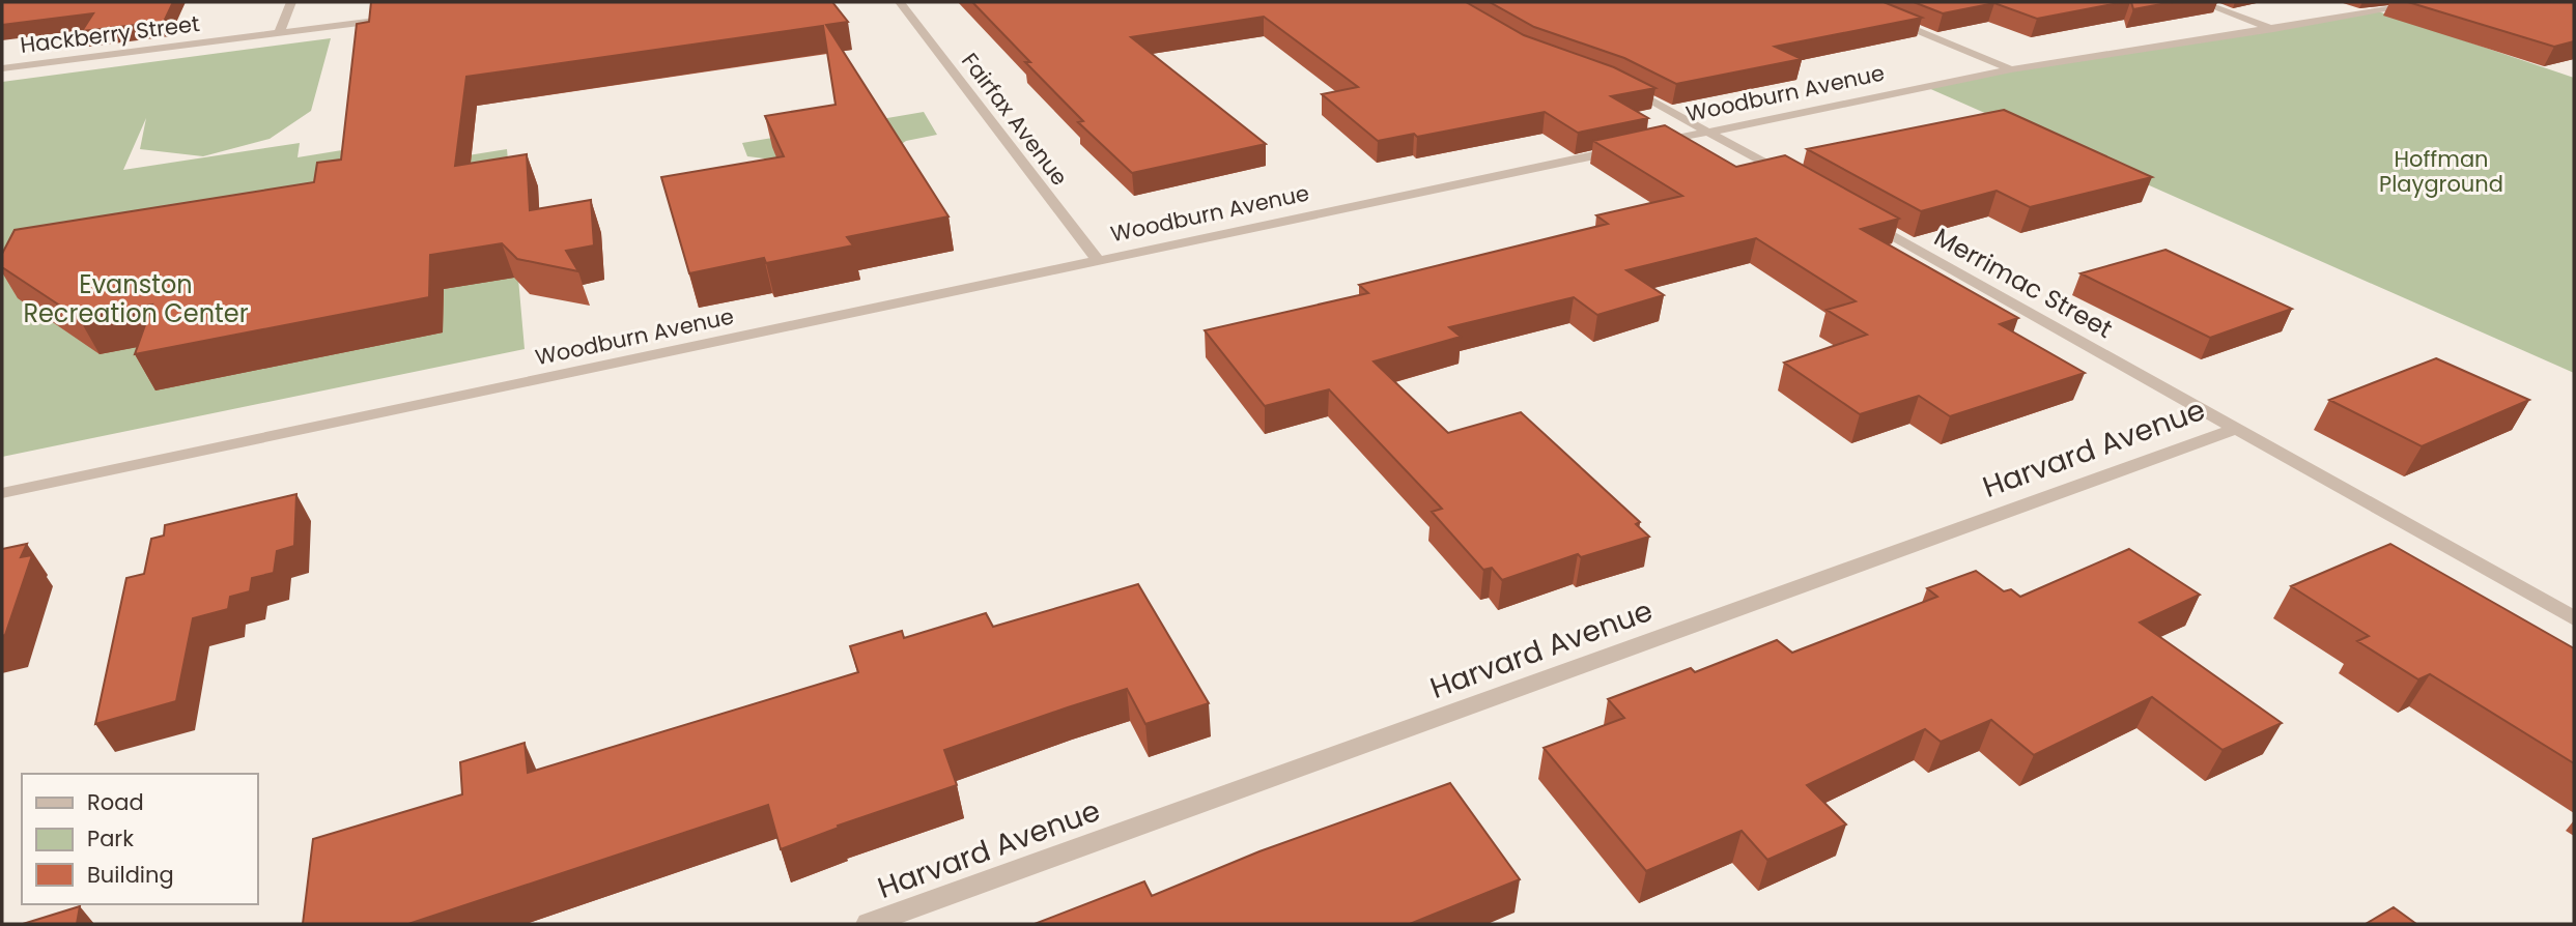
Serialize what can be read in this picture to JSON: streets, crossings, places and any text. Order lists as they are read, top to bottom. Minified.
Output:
{"streets":{"street":["Hackberry Street","Woodburn Avenue","Fairfax Avenue","Merrimac Street","Harvard Avenue"]},"crossings":[["Woodburn Avenue","Fairfax Avenue"],["Merrimac Street","Harvard Avenue"]],"parks":["Hoffman Playground","Evanston Recreation Center"],"legend":["Road","Park","Building"]}
